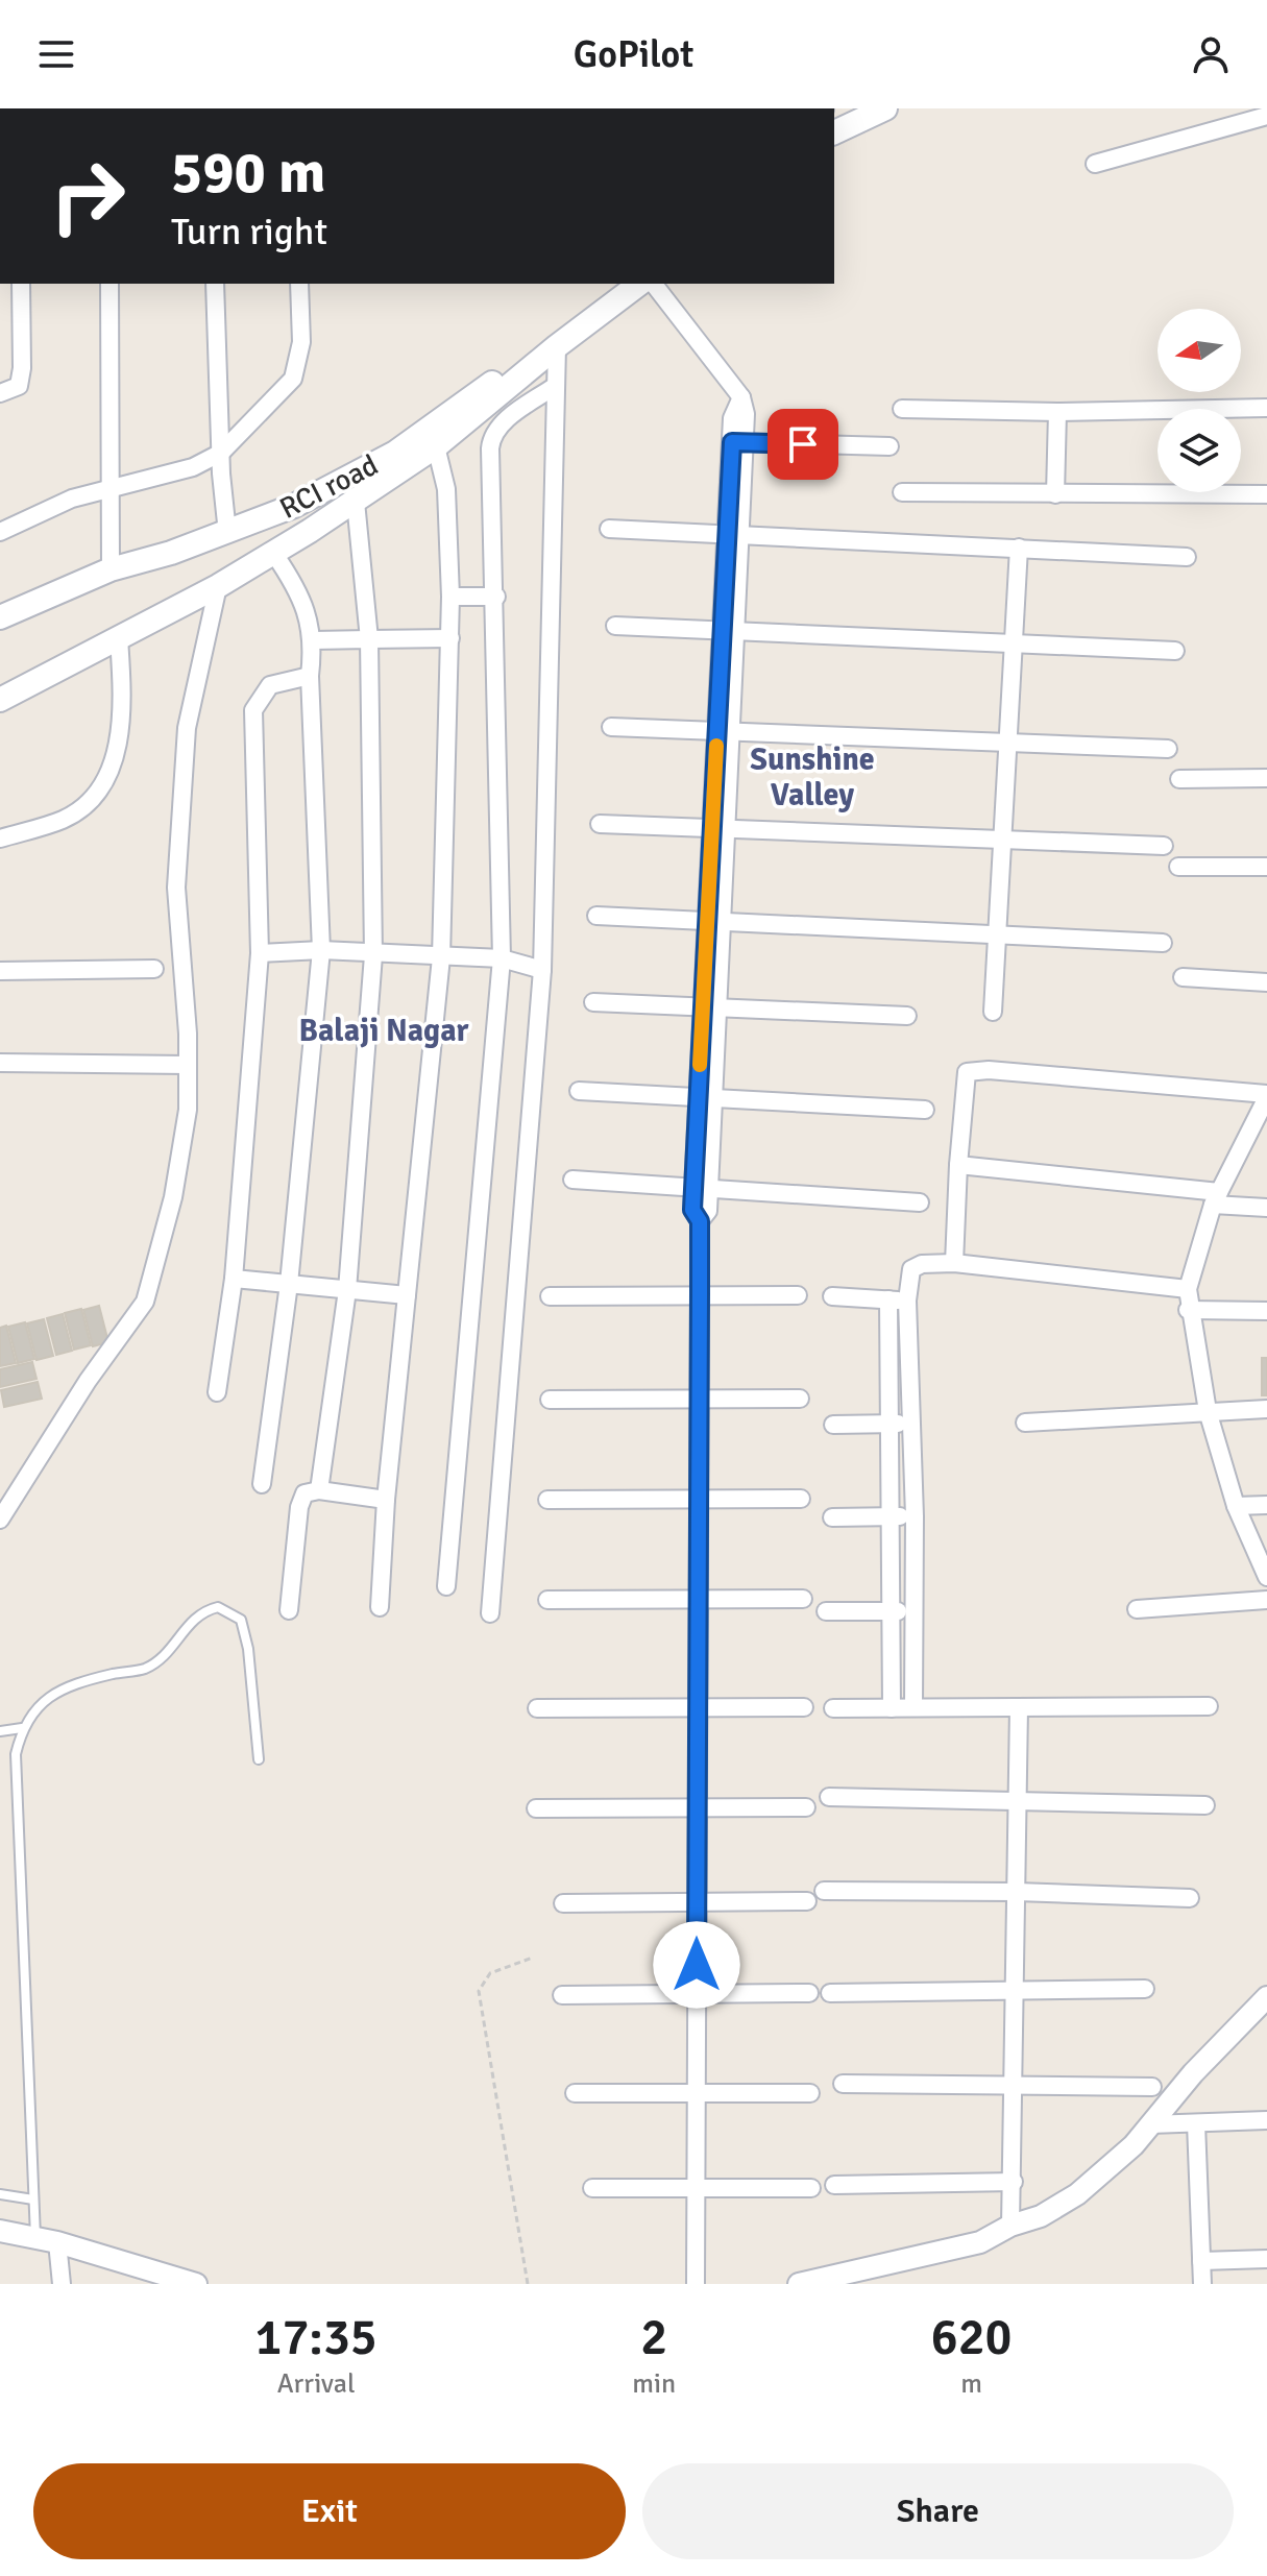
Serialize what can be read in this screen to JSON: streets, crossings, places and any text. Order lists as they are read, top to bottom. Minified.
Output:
{"streets":{"main road":["RCI road"]},"districts":["Sunshine Valley","Balaji Nagar"],"north":"left","page":{"header":"GoPilot","turn":["590 m","Turn right"],"eta":["17:35","Arrival","2","min","620","m"],"buttons":["Exit","Share"]}}
